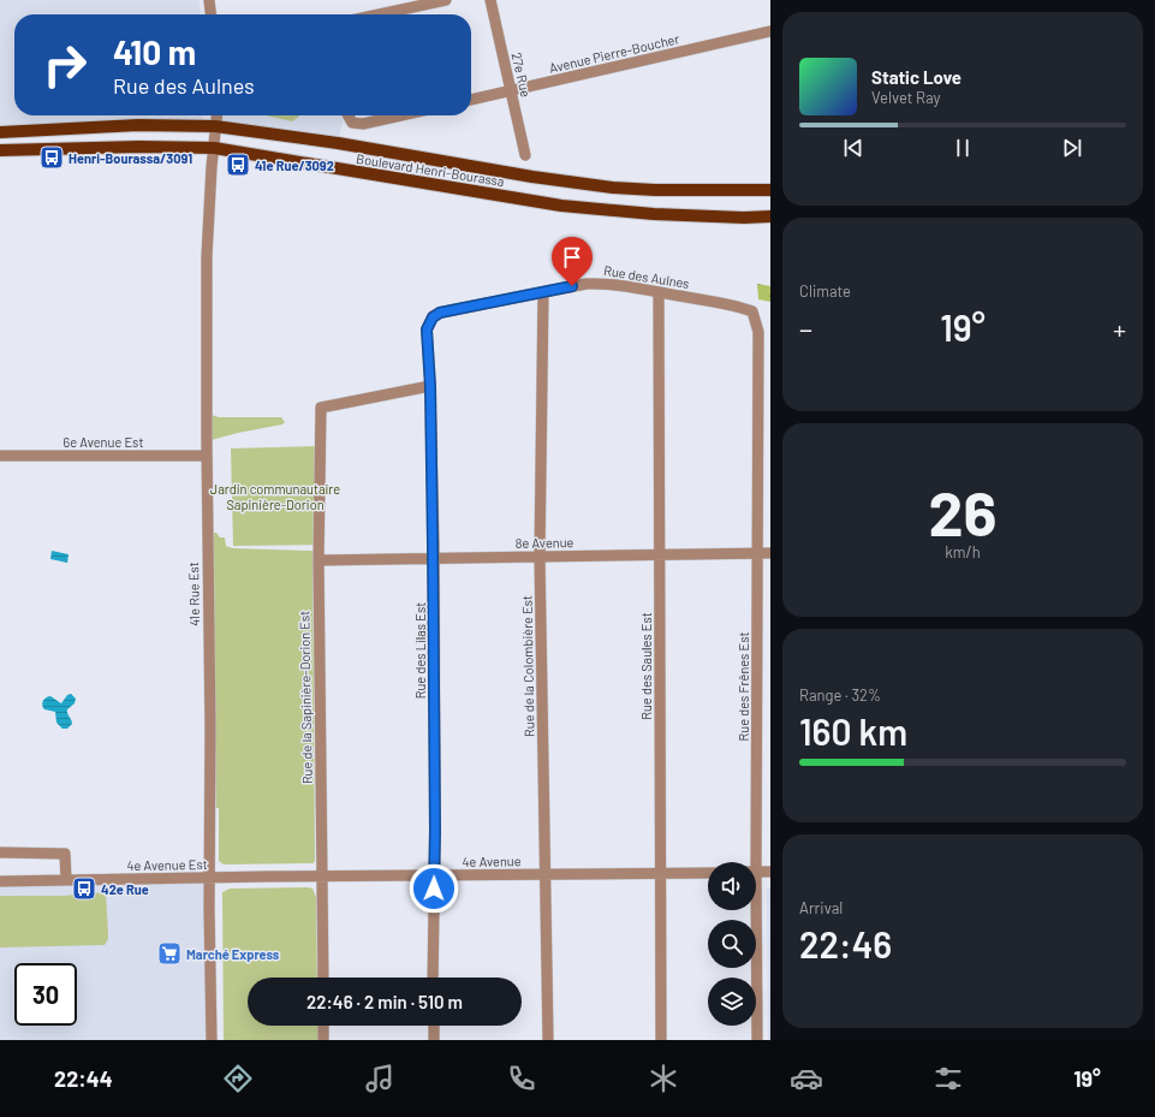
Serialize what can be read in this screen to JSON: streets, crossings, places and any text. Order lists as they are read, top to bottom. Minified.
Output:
{"streets":{"main road":["Boulevard Henri-Bourassa"],"street":["Avenue Pierre-Boucher","27e Rue","Rue des Aulnes","6e Avenue Est","8e Avenue","41e Rue Est","Rue des Lilas Est","Rue de la Colombière Est","Rue des Saules Est","Rue des Frênes Est","Rue de la Sapinière-Dorion Est","4e Avenue","4e Avenue Est"]},"crossings":[["Avenue Pierre-Boucher","27e Rue"],["Boulevard Henri-Bourassa","41e Rue Est"],["Rue des Aulnes","Rue des Lilas Est"],["Rue des Aulnes","Rue de la Colombière Est"],["Rue des Aulnes","Rue des Saules Est"],["Rue des Aulnes","Rue des Frênes Est"],["6e Avenue Est","41e Rue Est"],["8e Avenue","Rue des Lilas Est"],["8e Avenue","Rue de la Colombière Est"],["8e Avenue","Rue des Saules Est"],["8e Avenue","Rue des Frênes Est"],["8e Avenue","Rue de la Sapinière-Dorion Est"],["41e Rue Est","4e Avenue Est"],["Rue des Lilas Est","Rue de la Sapinière-Dorion Est"],["Rue des Lilas Est","4e Avenue"],["Rue de la Colombière Est","4e Avenue"],["Rue des Saules Est","4e Avenue"],["Rue de la Sapinière-Dorion Est","4e Avenue"],["4e Avenue","4e Avenue Est"]],"parks":["Jardin communautaire Sapinière-Dorion"],"places":{"bus stop":["Henri-Bourassa/3091","41e Rue/3092","42e Rue"],"supermarket":["Marché Express"]},"page":{"turn":["410 m","Rue des Aulnes"],"song":["Static Love","Velvet Ray"],"tile":["Climate",["26","km/h"],["Range · 32%","160 km"],["Arrival","22:46"]],"heat":["−","19°","+"],"limit":"30","trip":"22:46 · 2 min · 510 m","tabs":["22:44","19°"]}}
